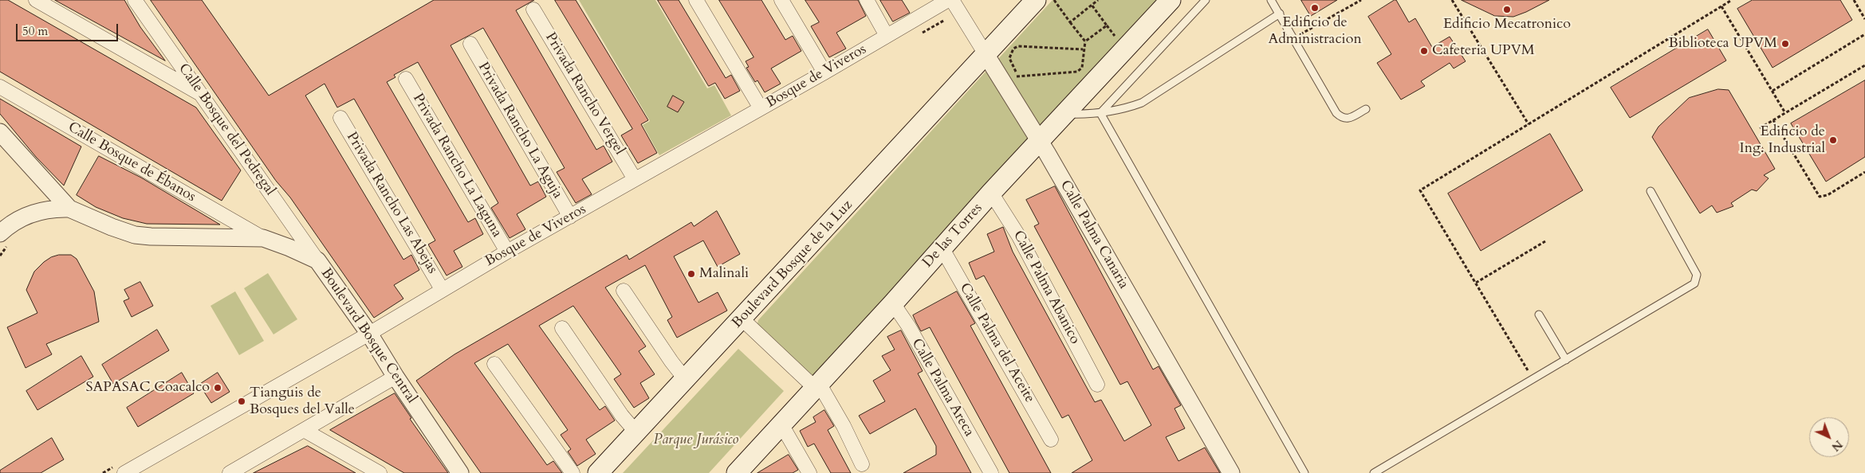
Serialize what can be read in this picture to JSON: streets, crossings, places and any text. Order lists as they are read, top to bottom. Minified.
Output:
{"streets":{"main road":["De las Torres","Boulevard Bosque de la Luz"],"street":["Bosque de Viveros","Privada Rancho Vergel","Calle Bosque del Pedregal","Privada Rancho La Aguja","Calle Bosque de Ébanos","Privada Rancho La Laguna","Privada Rancho Las Abejas","Calle Palma Canaria","Calle Palma Abanico","Boulevard Bosque Central","Calle Palma del Aceite","Calle Palma Areca"]},"crossings":[["Bosque de Viveros","Privada Rancho Vergel"],["Bosque de Viveros","Privada Rancho La Aguja"],["Bosque de Viveros","Privada Rancho La Laguna"],["Bosque de Viveros","Privada Rancho Las Abejas"],["Bosque de Viveros","Boulevard Bosque Central"],["Calle Bosque del Pedregal","Boulevard Bosque Central"],["Calle Bosque de Ébanos","Boulevard Bosque Central"],["Calle Palma Canaria","De las Torres"],["Calle Palma Canaria","Boulevard Bosque de la Luz"],["De las Torres","Calle Palma Abanico"],["De las Torres","Calle Palma del Aceite"],["De las Torres","Calle Palma Areca"]],"parks":["Parque Jurásico"],"places":["Edificio de Administracion","Edificio Mecatronico","Biblioteca UPVM","Cafeteria UPVM","Edificio de Ing. Industrial","Malinali","SAPASAC Coacalco","Tianguis de Bosques del Valle"],"scale_bar":"50 m","north":"bottom right"}
